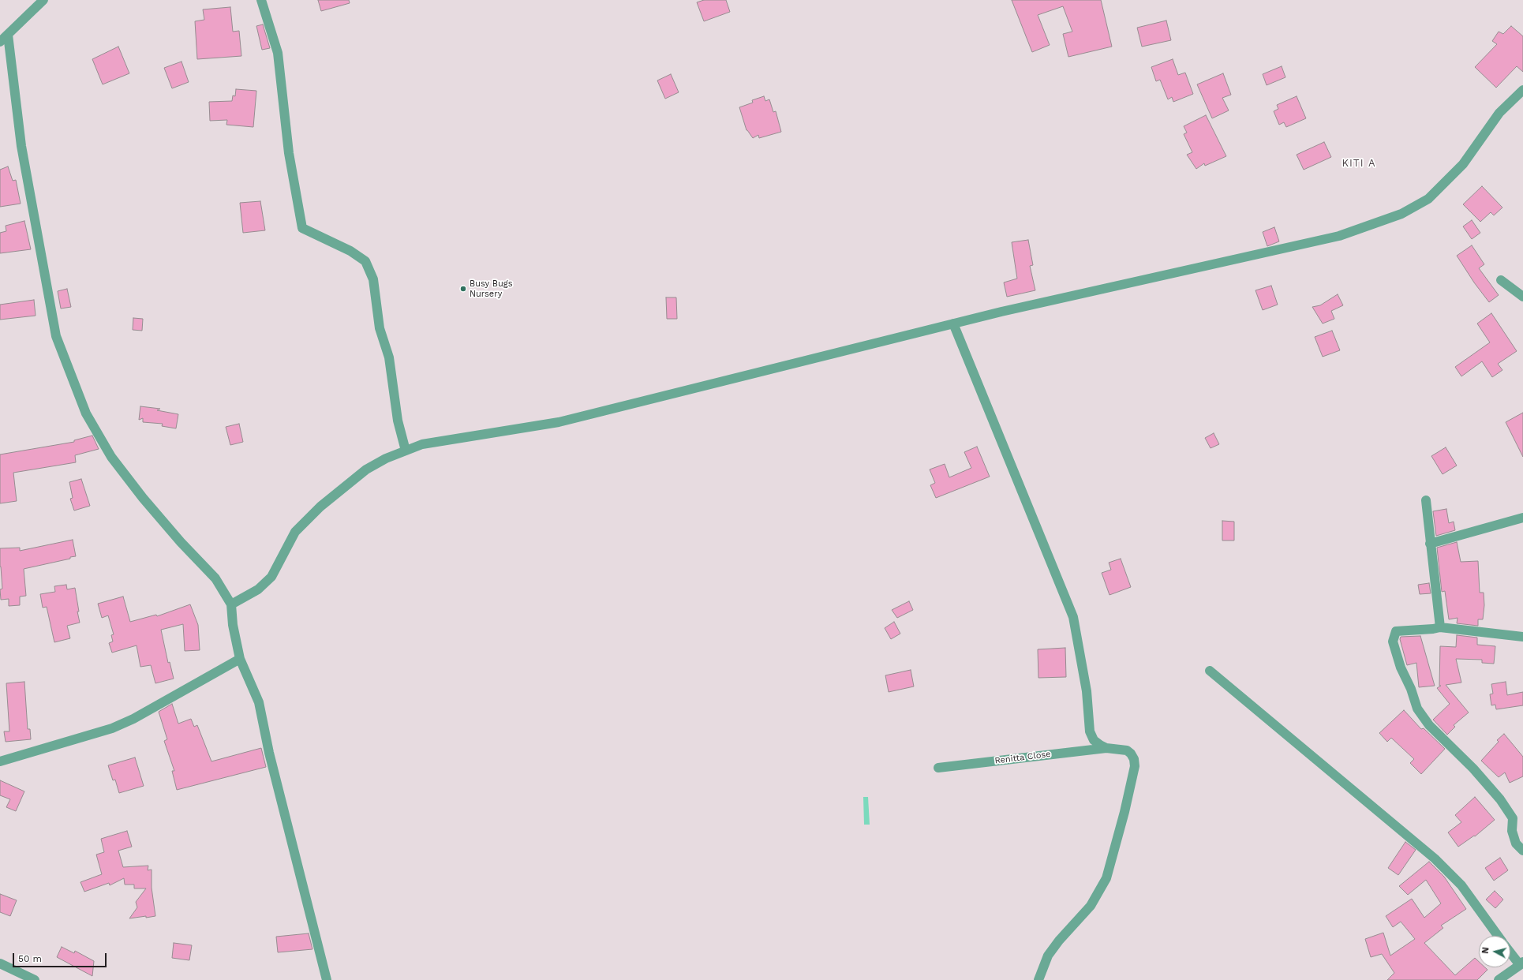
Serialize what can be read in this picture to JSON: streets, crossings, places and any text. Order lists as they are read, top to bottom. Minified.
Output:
{"streets":{"street":["Renitta Close"]},"districts":["KITI A"],"places":["Busy Bugs Nursery"],"scale_bar":"50 m","north":"left"}
